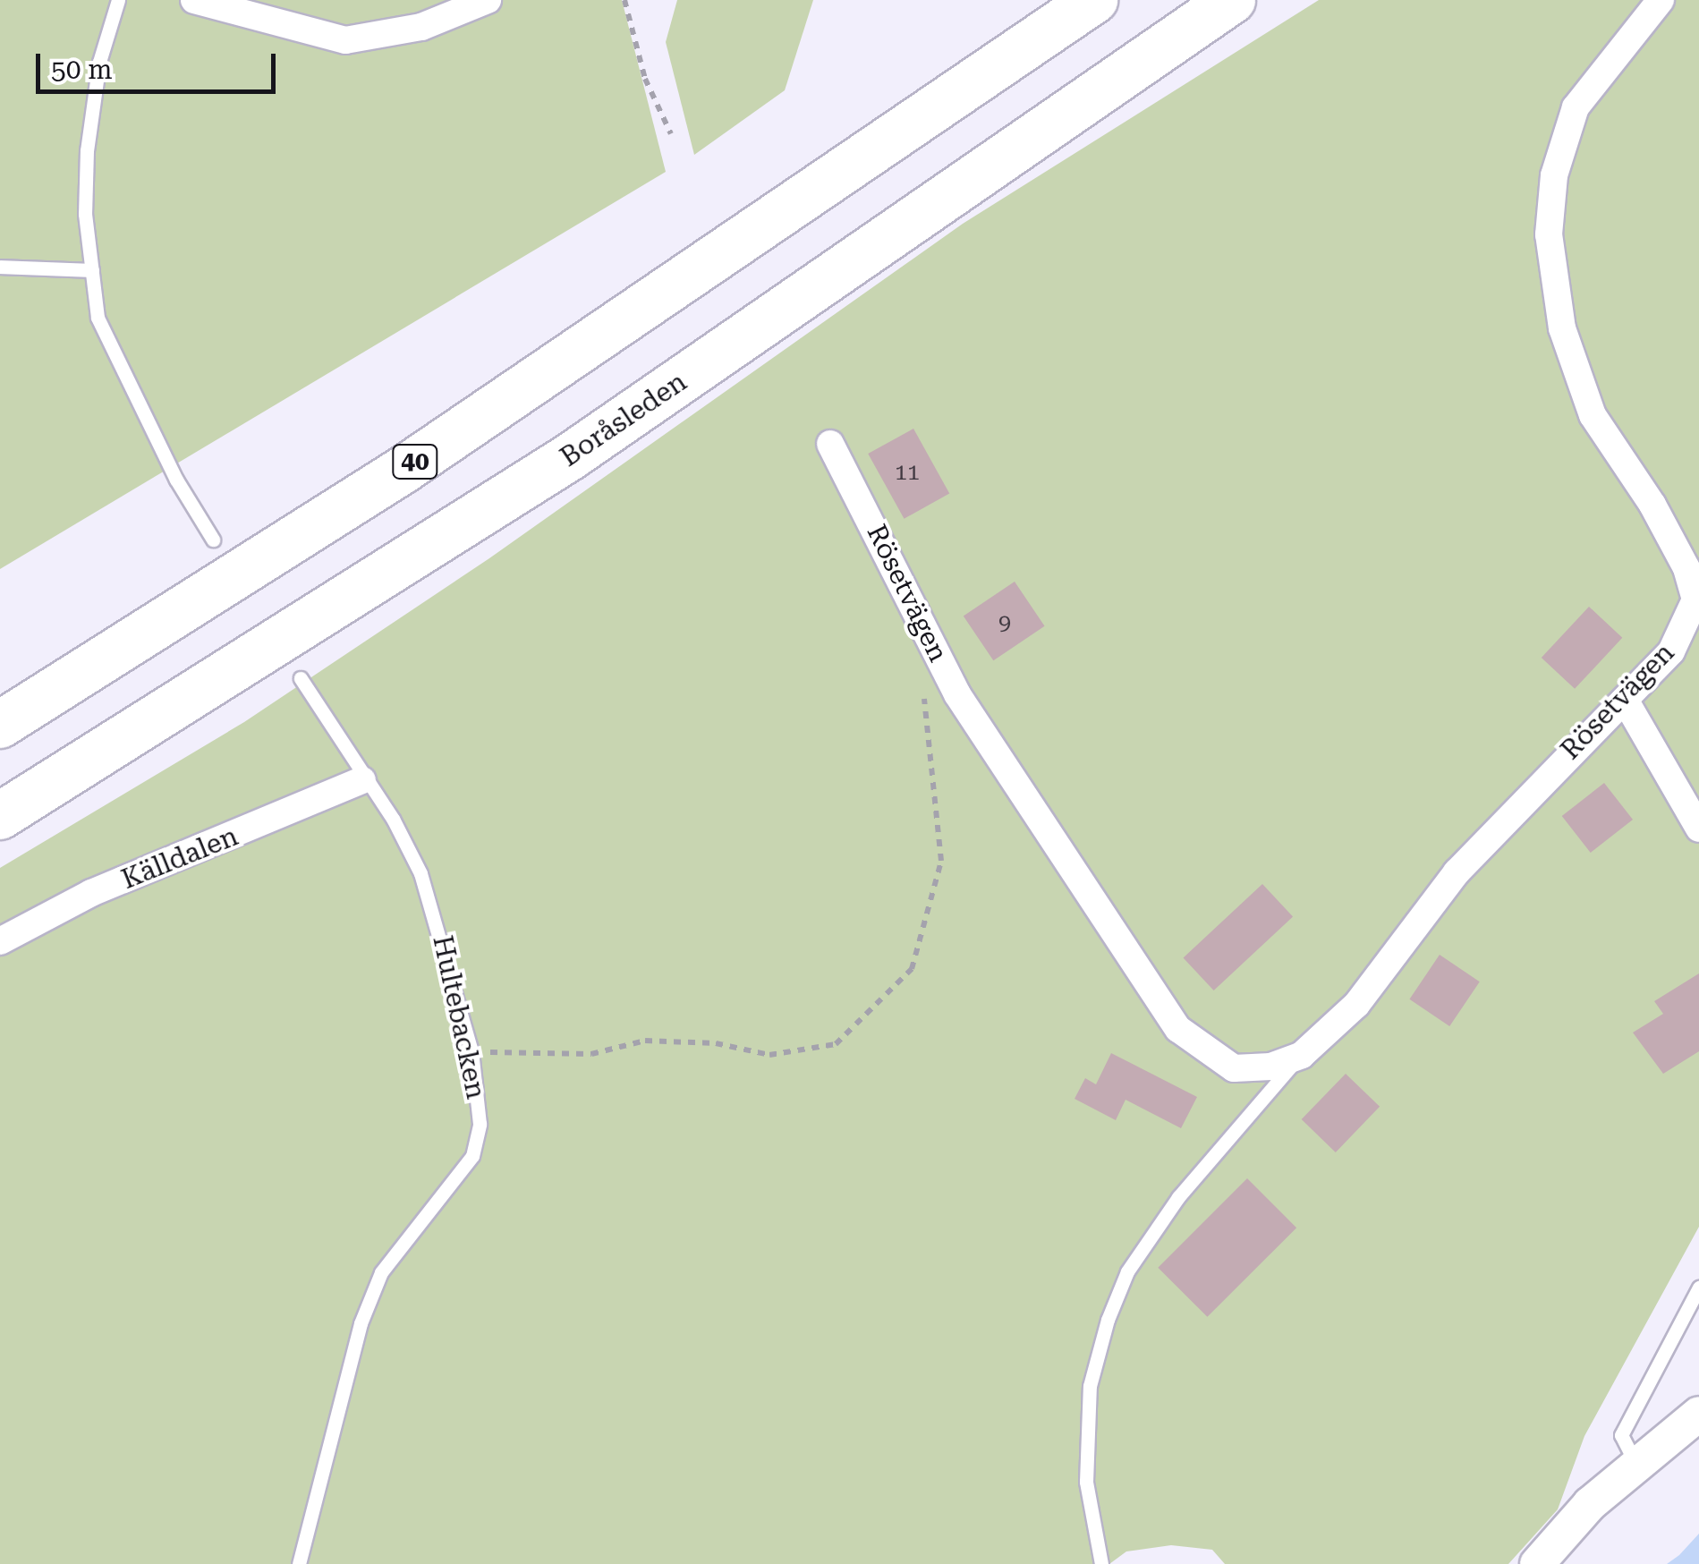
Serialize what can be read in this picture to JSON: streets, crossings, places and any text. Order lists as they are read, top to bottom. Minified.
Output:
{"streets":{"highway":["Boråsleden","40"],"street":["Rösetvägen","Källdalen"],"lane":["Hultebacken"]},"crossings":[["Källdalen","Hultebacken"]],"house_numbers":["11","9"],"scale_bar":"50 m"}
